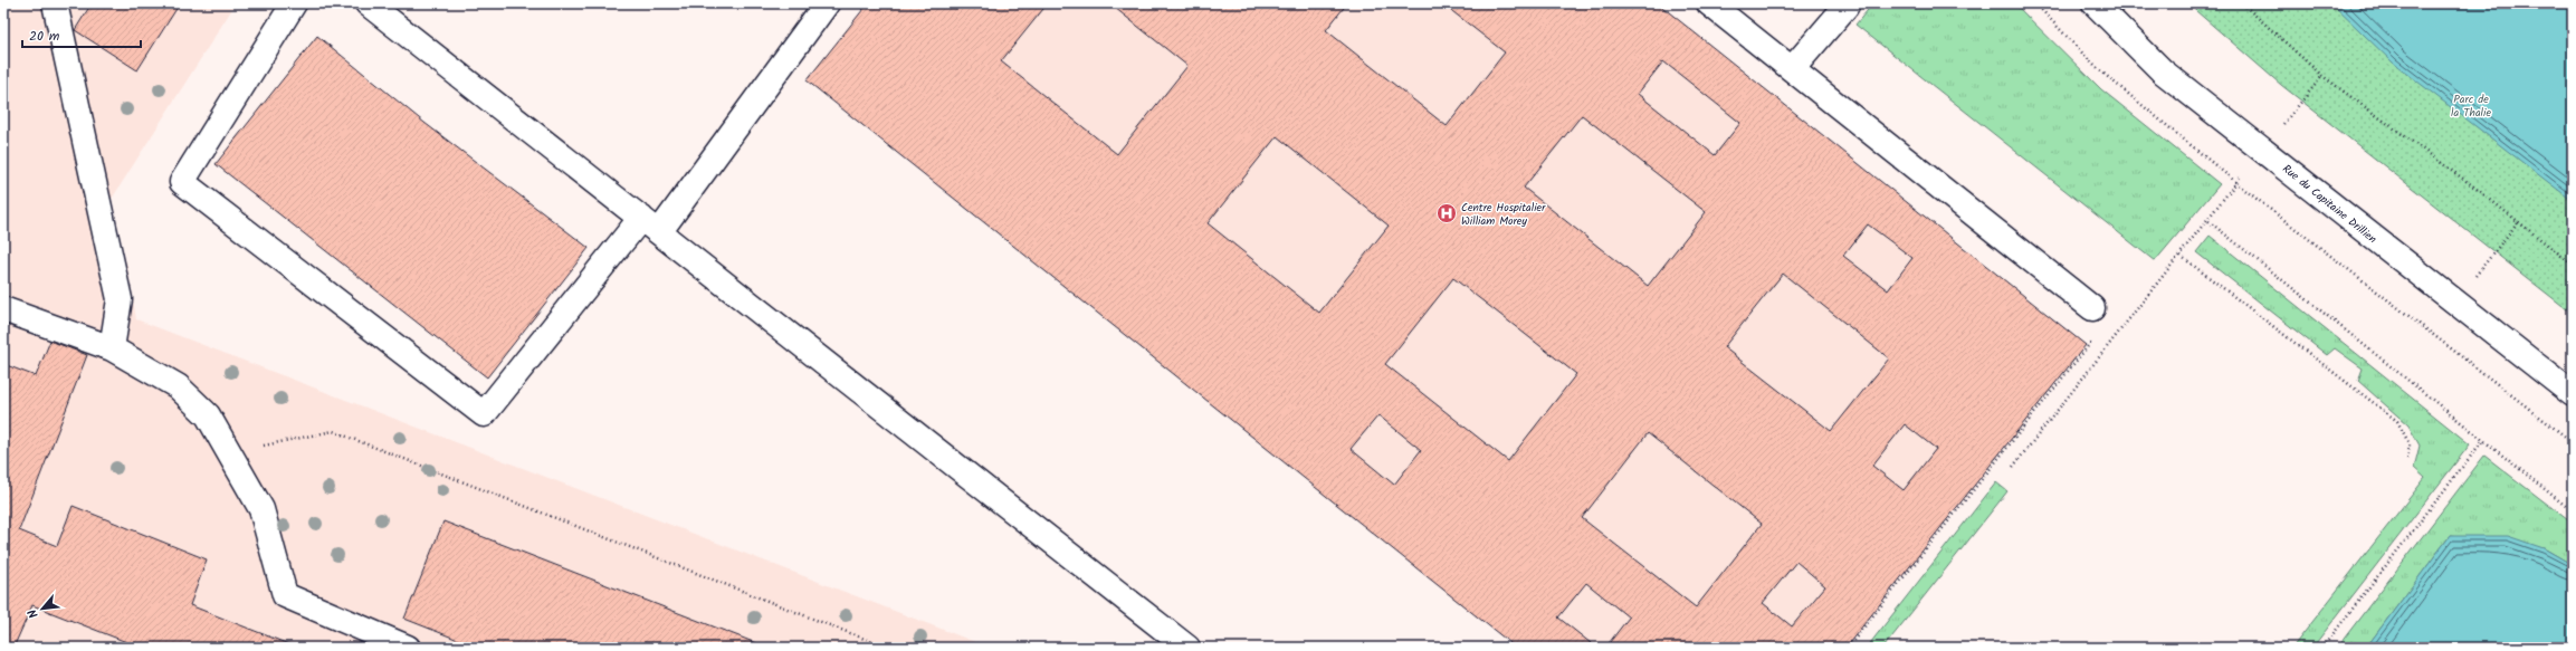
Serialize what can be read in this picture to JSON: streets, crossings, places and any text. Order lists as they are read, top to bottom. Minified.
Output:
{"streets":{"lane":["Rue du Capitaine Drillien"]},"parks":["Parc de la Thalie"],"places":{"hospital":["Centre Hospitalier William Morey"]},"scale_bar":"20 m","north":"bottom left"}
